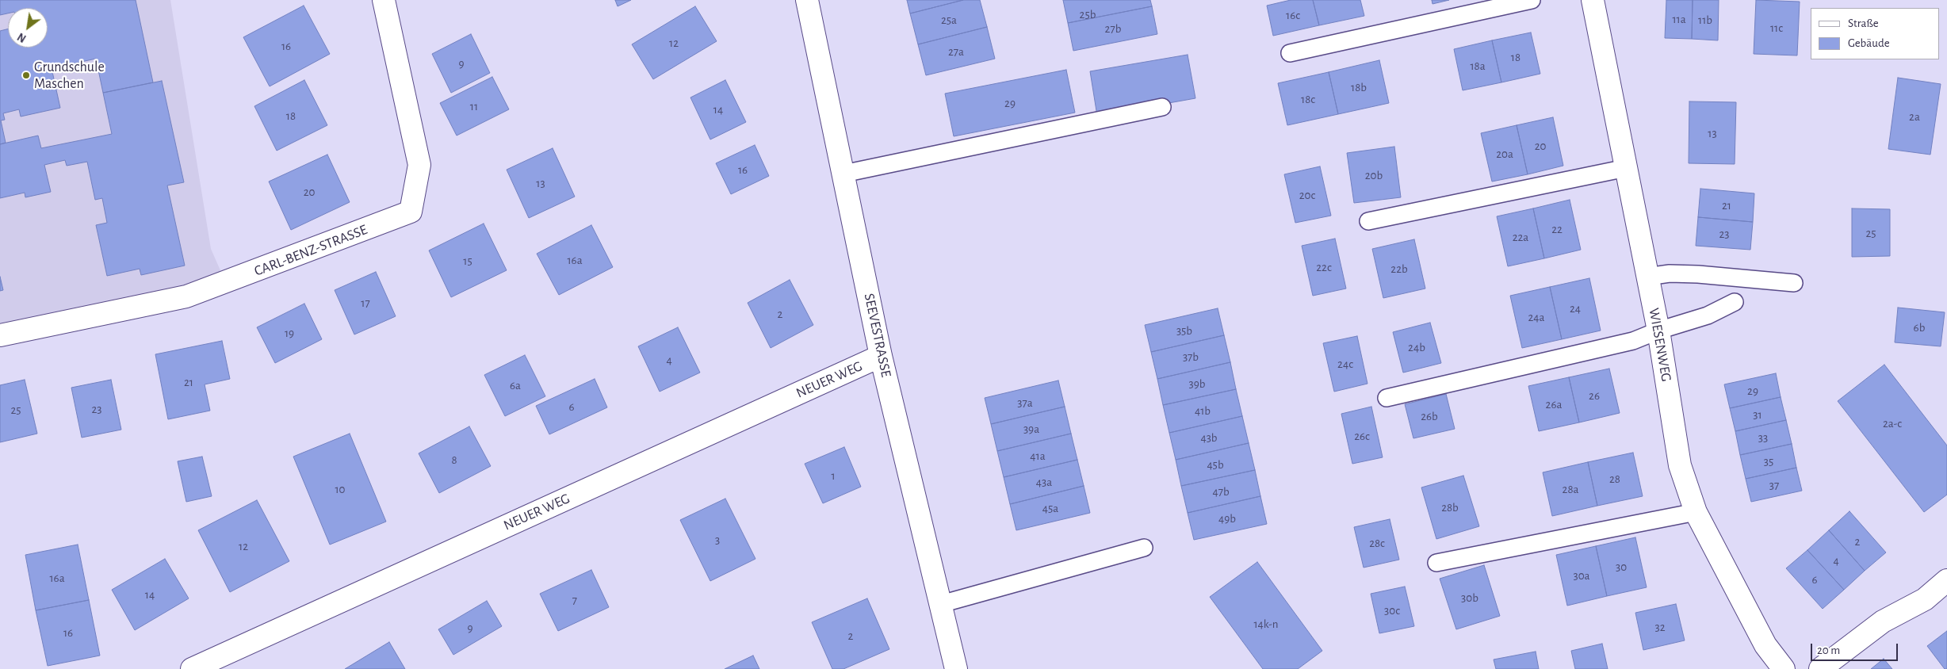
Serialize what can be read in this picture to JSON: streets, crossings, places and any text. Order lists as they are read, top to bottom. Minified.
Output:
{"streets":{"street":["CARL-BENZ-STRASSE","SEEVESTRASSE","WIESENWEG","NEUER WEG"]},"crossings":[["SEEVESTRASSE","NEUER WEG"]],"places":["Grundschule Maschen"],"house_numbers":["25b","16c","11a","25a","11b","11c","27b","12","16","27a","18","9","18a","18b","18c","29","11","14","18","2a","13","20","20a","16","20b","13","20","20c","21","22","25","23","22a","16a","15","22c","22b","17","24","2","24a","6b","35b","19","24b","37b","4","24c","21","39b","6a","29","26","37a","26a","6","23","25","41b","31","26b","2a-c","39a","26c","43b","33","41a","8","35","45b","1","28","43a","37","10","28a","47b","28b","45a","49b","3","2","28c","12","4","30","30a","16a","6","14","30b","7","30c","14k-n","32","9","16","2"],"legend":["Straße","Gebäude"],"scale_bar":"20 m","north":"bottom left"}
